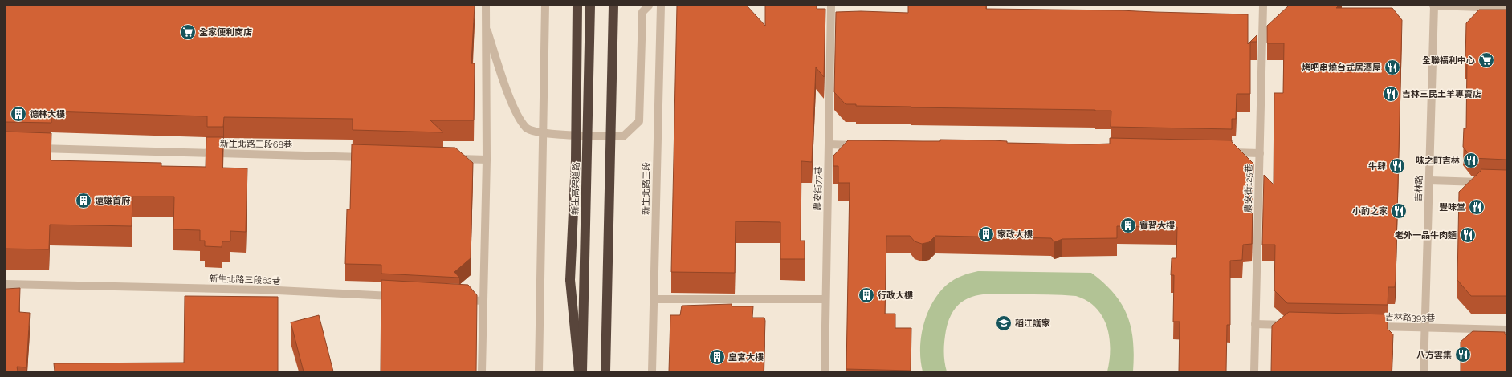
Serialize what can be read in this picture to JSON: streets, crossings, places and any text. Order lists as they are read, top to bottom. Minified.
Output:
{"streets":{"highway":["新生高架道路"],"street":["新生北路三段68巷","新生北路三段","農安街77巷","農安街125巷","吉林路","新生北路三段62巷","吉林路393巷"]},"crossings":[["吉林路","吉林路393巷"]],"places":{"supermarket":["全家便利商店","全聯福利中心"],"restaurant":["烤吧串燒台式居酒屋","吉林三民土羊專賣店","味之町吉林","牛肆","豐味堂","小酌之家","老外一品牛肉麵","八方雲集"],"building":["德林大樓","遠雄首府","實習大樓","家政大樓","行政大樓","皇宮大樓"],"school or university":["稻江護家"]}}
